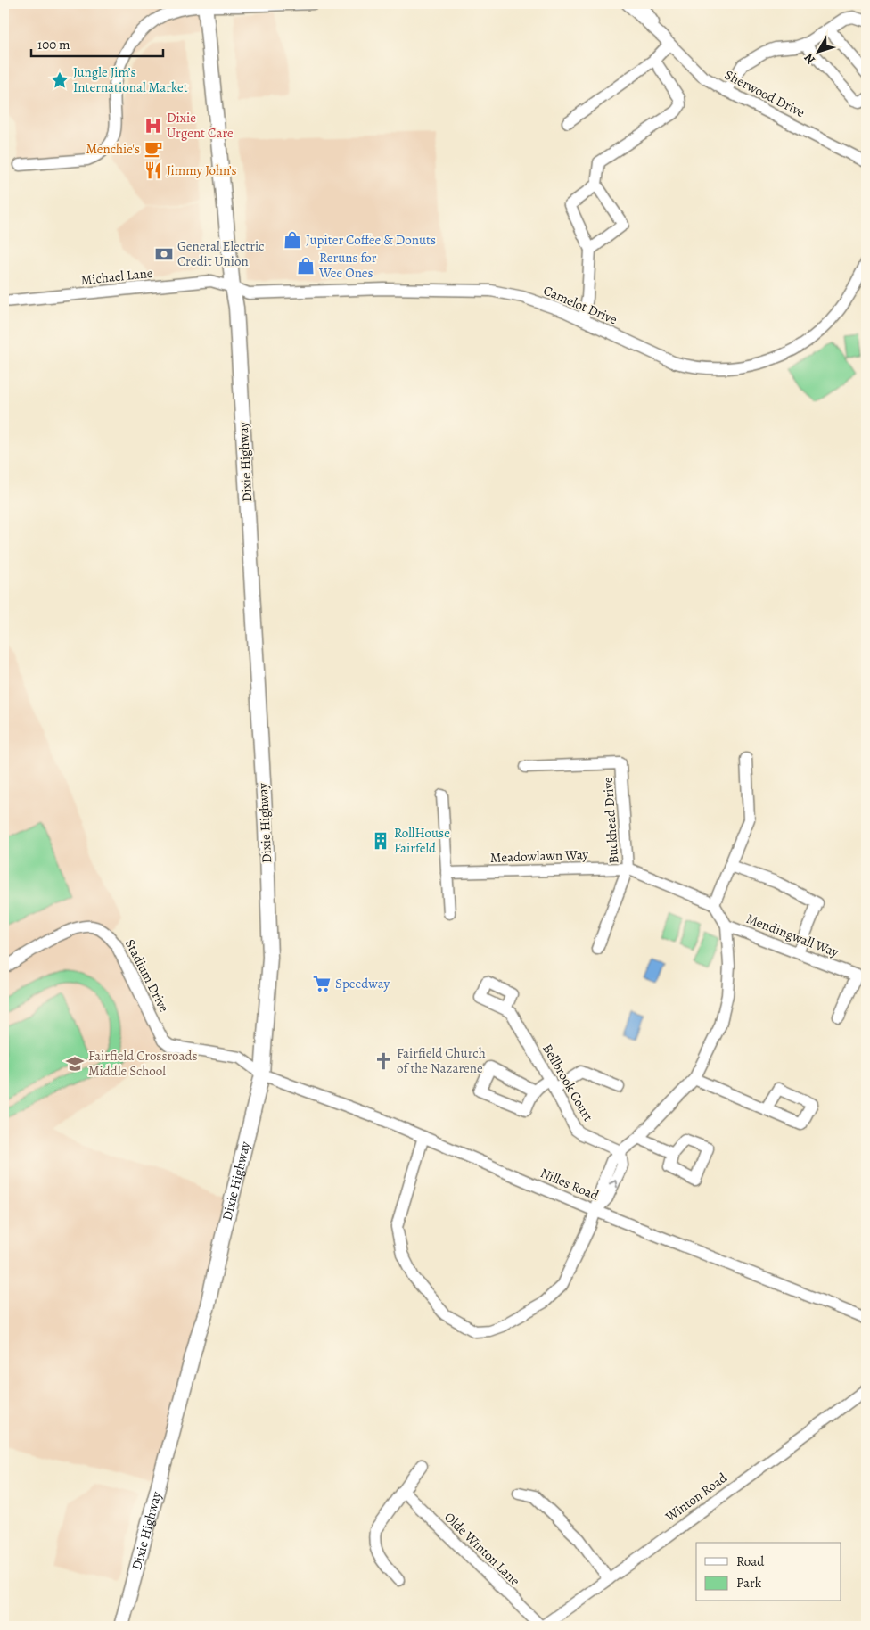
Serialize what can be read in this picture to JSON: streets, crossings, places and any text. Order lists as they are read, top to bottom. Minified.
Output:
{"streets":{"main road":["Dixie Highway"],"street":["Sherwood Drive","Michael Lane","Camelot Drive","Buckhead Drive","Meadowlawn Way","Mendingwall Way","Stadium Drive","Bellbrook Court","Nilles Road","Winton Road","Olde Winton Lane"]},"crossings":[["Michael Lane","Camelot Drive"],["Michael Lane","Dixie Highway"],["Camelot Drive","Dixie Highway"],["Dixie Highway","Stadium Drive"],["Dixie Highway","Nilles Road"],["Buckhead Drive","Meadowlawn Way"],["Stadium Drive","Nilles Road"],["Winton Road","Olde Winton Lane"]],"places":{"place":["Jungle Jim’s International Market"],"hospital":["Dixie Urgent Care"],"cafe":["Menchie's"],"restaurant":["Jimmy John’s"],"shop":["Jupiter Coffee & Donuts","Reruns for Wee Ones"],"bank":["General Electric Credit Union"],"building":["RollHouse Fairfeld"],"supermarket":["Speedway"],"church":["Fairfield Church of the Nazarene"],"school or university":["Fairfield Crossroads Middle School"]},"legend":["Road","Park"],"scale_bar":"100 m","north":"bottom left"}
